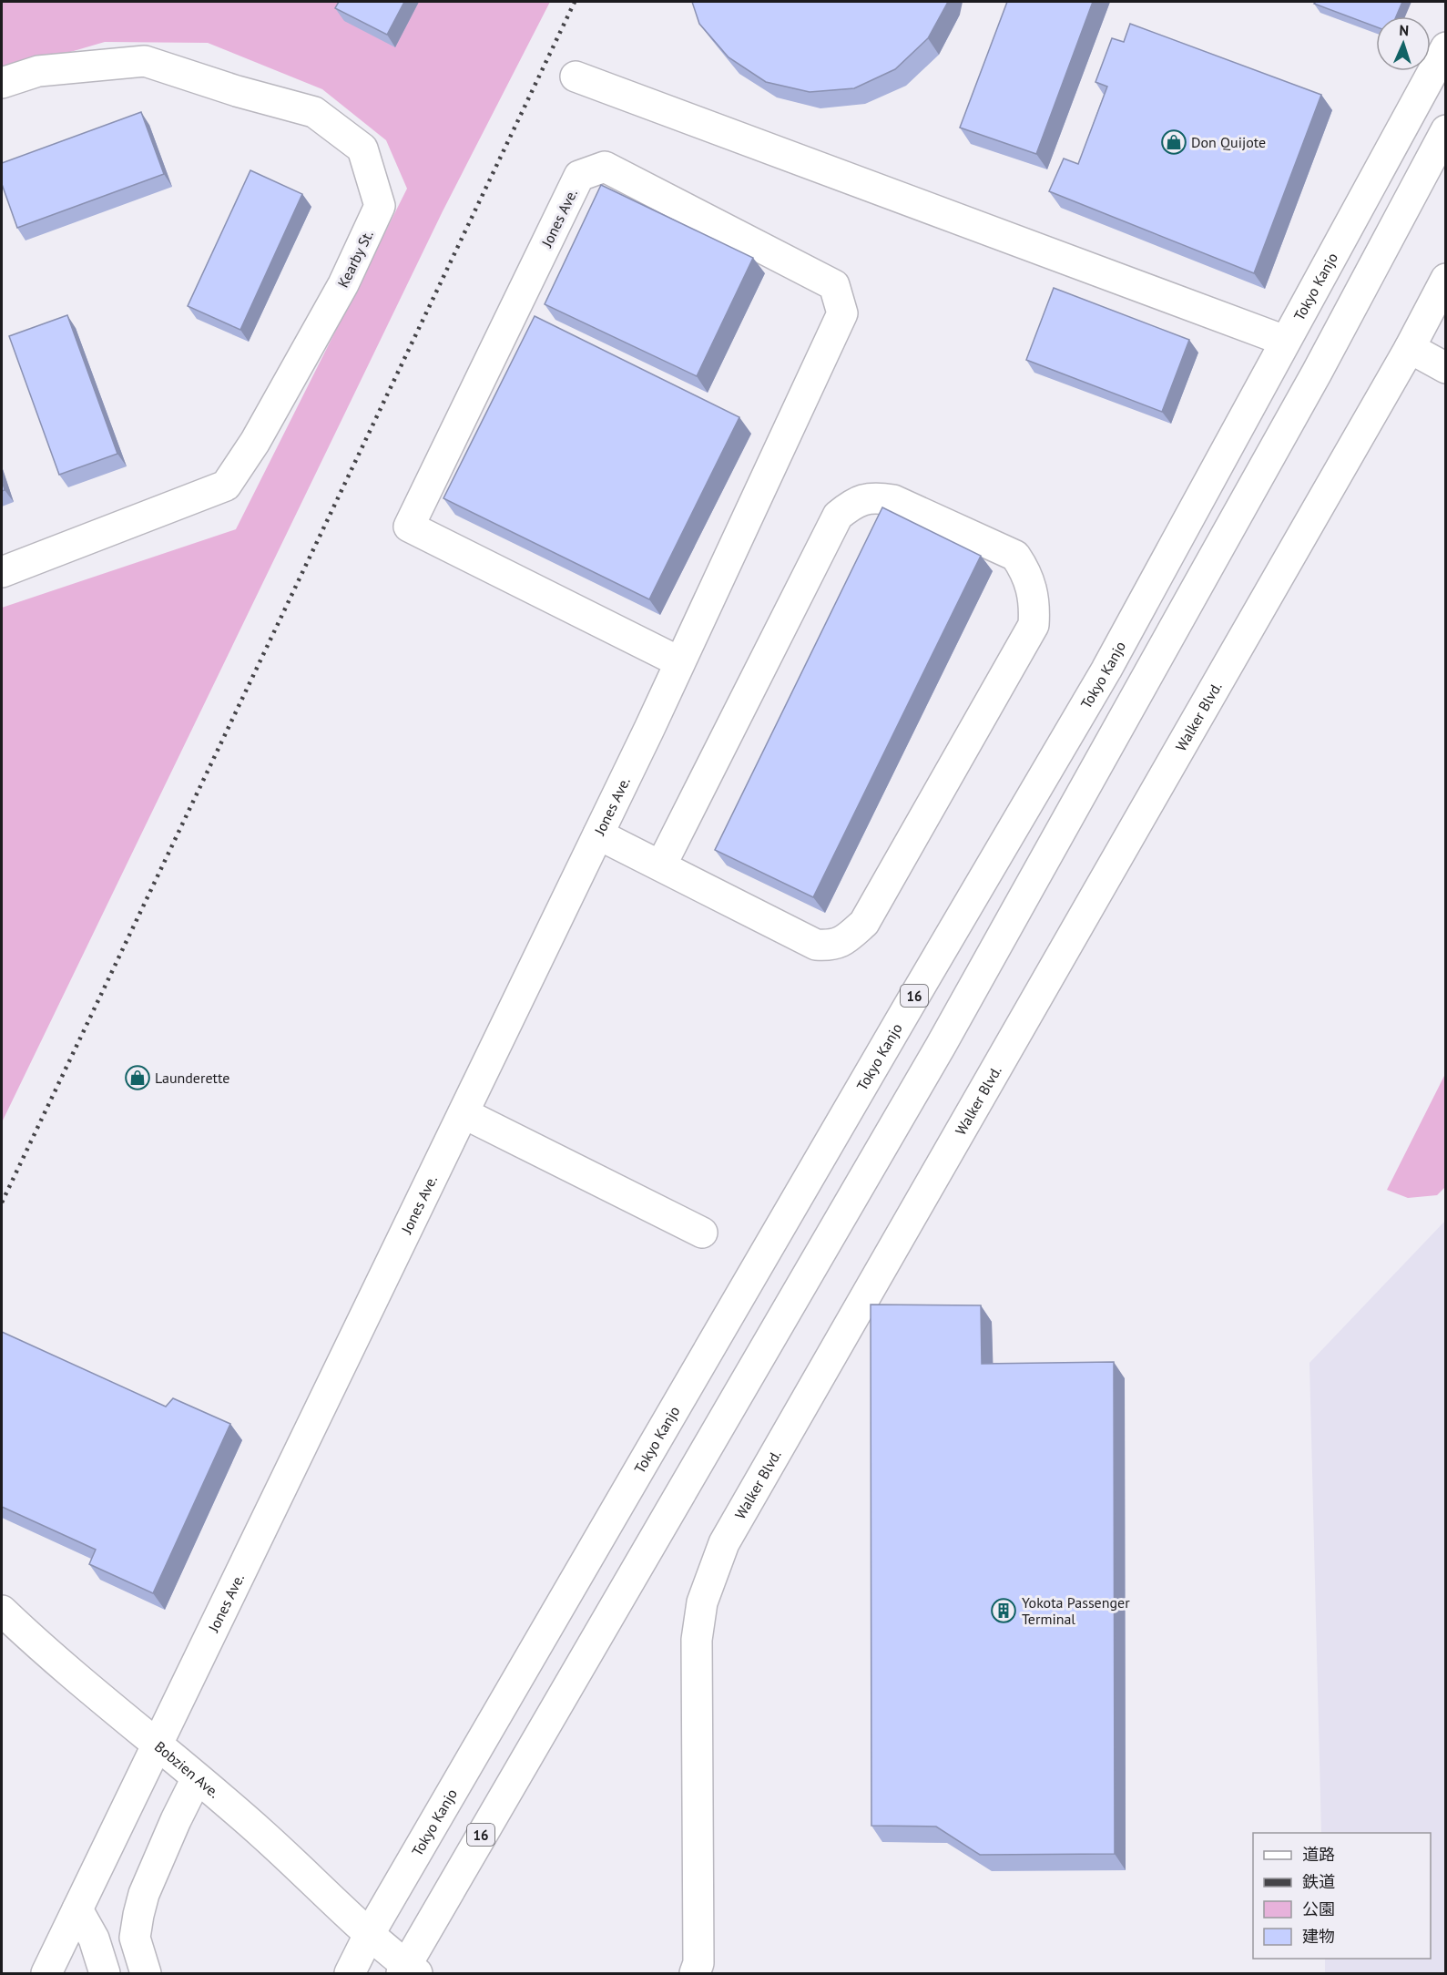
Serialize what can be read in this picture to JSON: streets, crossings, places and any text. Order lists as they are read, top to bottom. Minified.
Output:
{"streets":{"main road":["Jones Ave.","Kearby St.","Tokyo Kanjo","Walker Blvd.","16","Bobzien Ave."]},"crossings":[["Jones Ave.","Bobzien Ave."],["Tokyo Kanjo","Bobzien Ave."],["16","Bobzien Ave."]],"places":{"shop":["Don Quijote","Launderette"],"building":["Yokota Passenger Terminal"]},"legend":["道路","鉄道","公園","建物"],"north":"top"}
